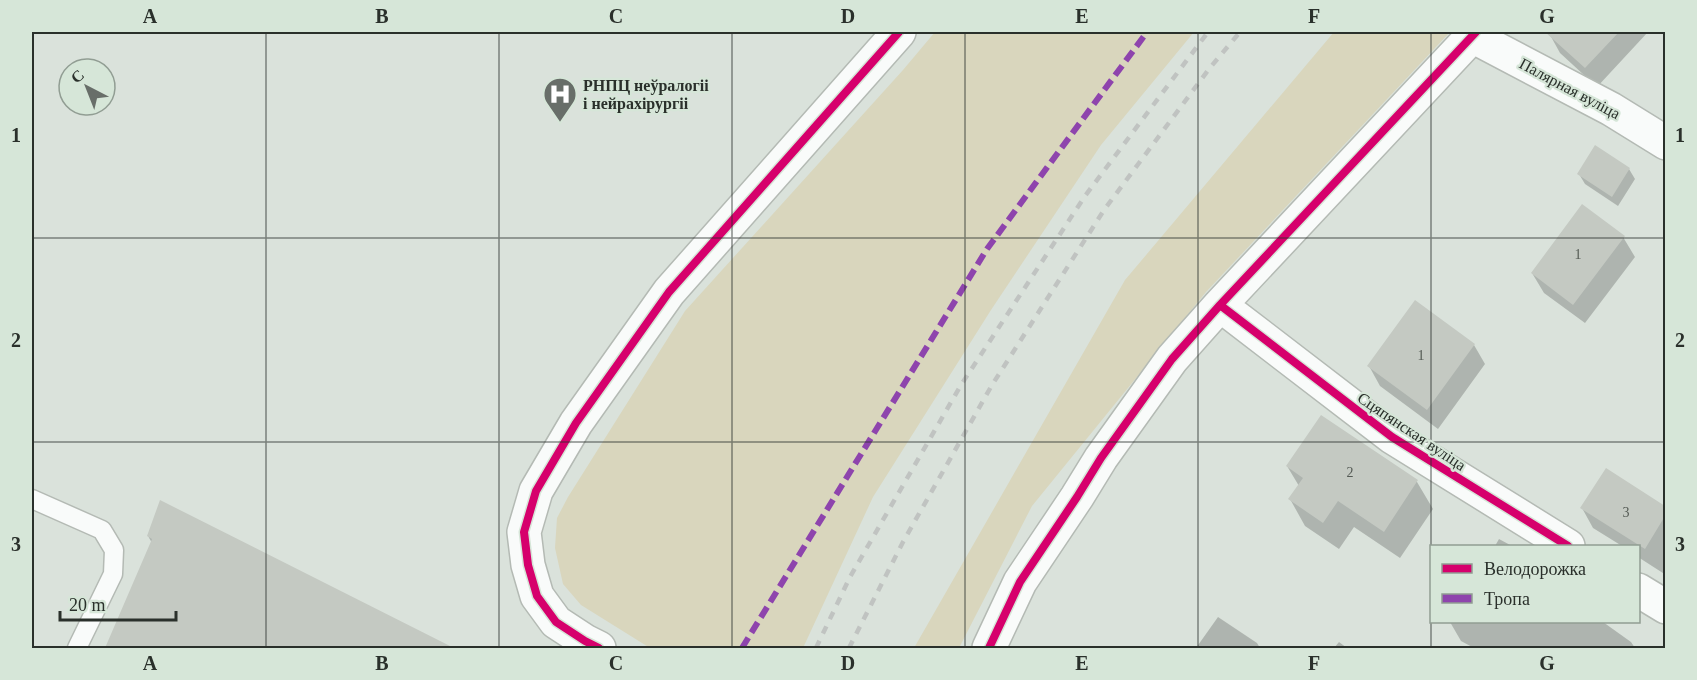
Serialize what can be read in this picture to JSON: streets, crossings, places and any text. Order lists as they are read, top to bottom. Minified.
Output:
{"streets":{"street":["Палярная вуліца","Сцяпянская вуліца"]},"places":{"hospital":["РНПЦ неўралогіі і нейрахірургіі"]},"house_numbers":["1","1","2","3"],"legend":["Велодорожка","Тропа"],"scale_bar":"20 m","north":"top left","grid":{"columns":["A","B","C","D","E","F","G"],"rows":["1","2","3"]}}
